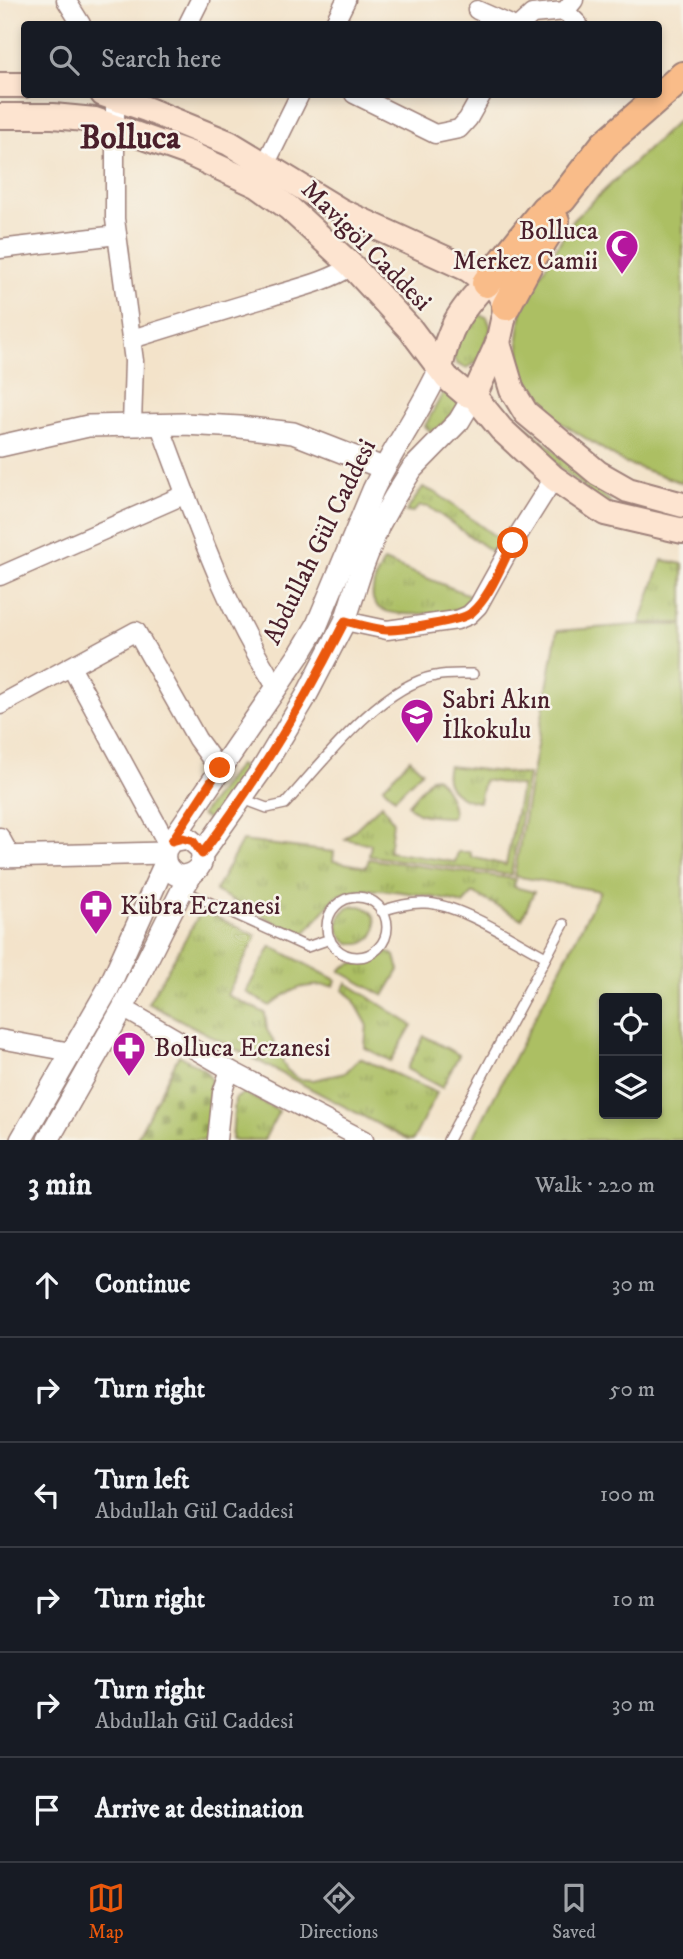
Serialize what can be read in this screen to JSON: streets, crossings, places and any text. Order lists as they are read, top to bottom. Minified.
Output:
{"streets":{"main road":["Mavigöl Caddesi"],"street":["Abdullah Gül Caddesi"]},"crossings":[["Mavigöl Caddesi","Abdullah Gül Caddesi"]],"districts":["Bolluca"],"places":{"mosque":["Bolluca Merkez Camii"],"school or university":["Sabri Akın İlkokulu"],"pharmacy":["Kübra Eczanesi","Bolluca Eczanesi"]},"page":{"search":"Search here","heading":["3 min","Walk · 220 m"],"list":[["Continue","30 m"],["Turn right","50 m"],["Turn left","Abdullah Gül Caddesi","100 m"],["Turn right","10 m"],["Turn right","Abdullah Gül Caddesi","30 m"],"Arrive at destination"],"nav":["Map","Directions","Saved"]}}
